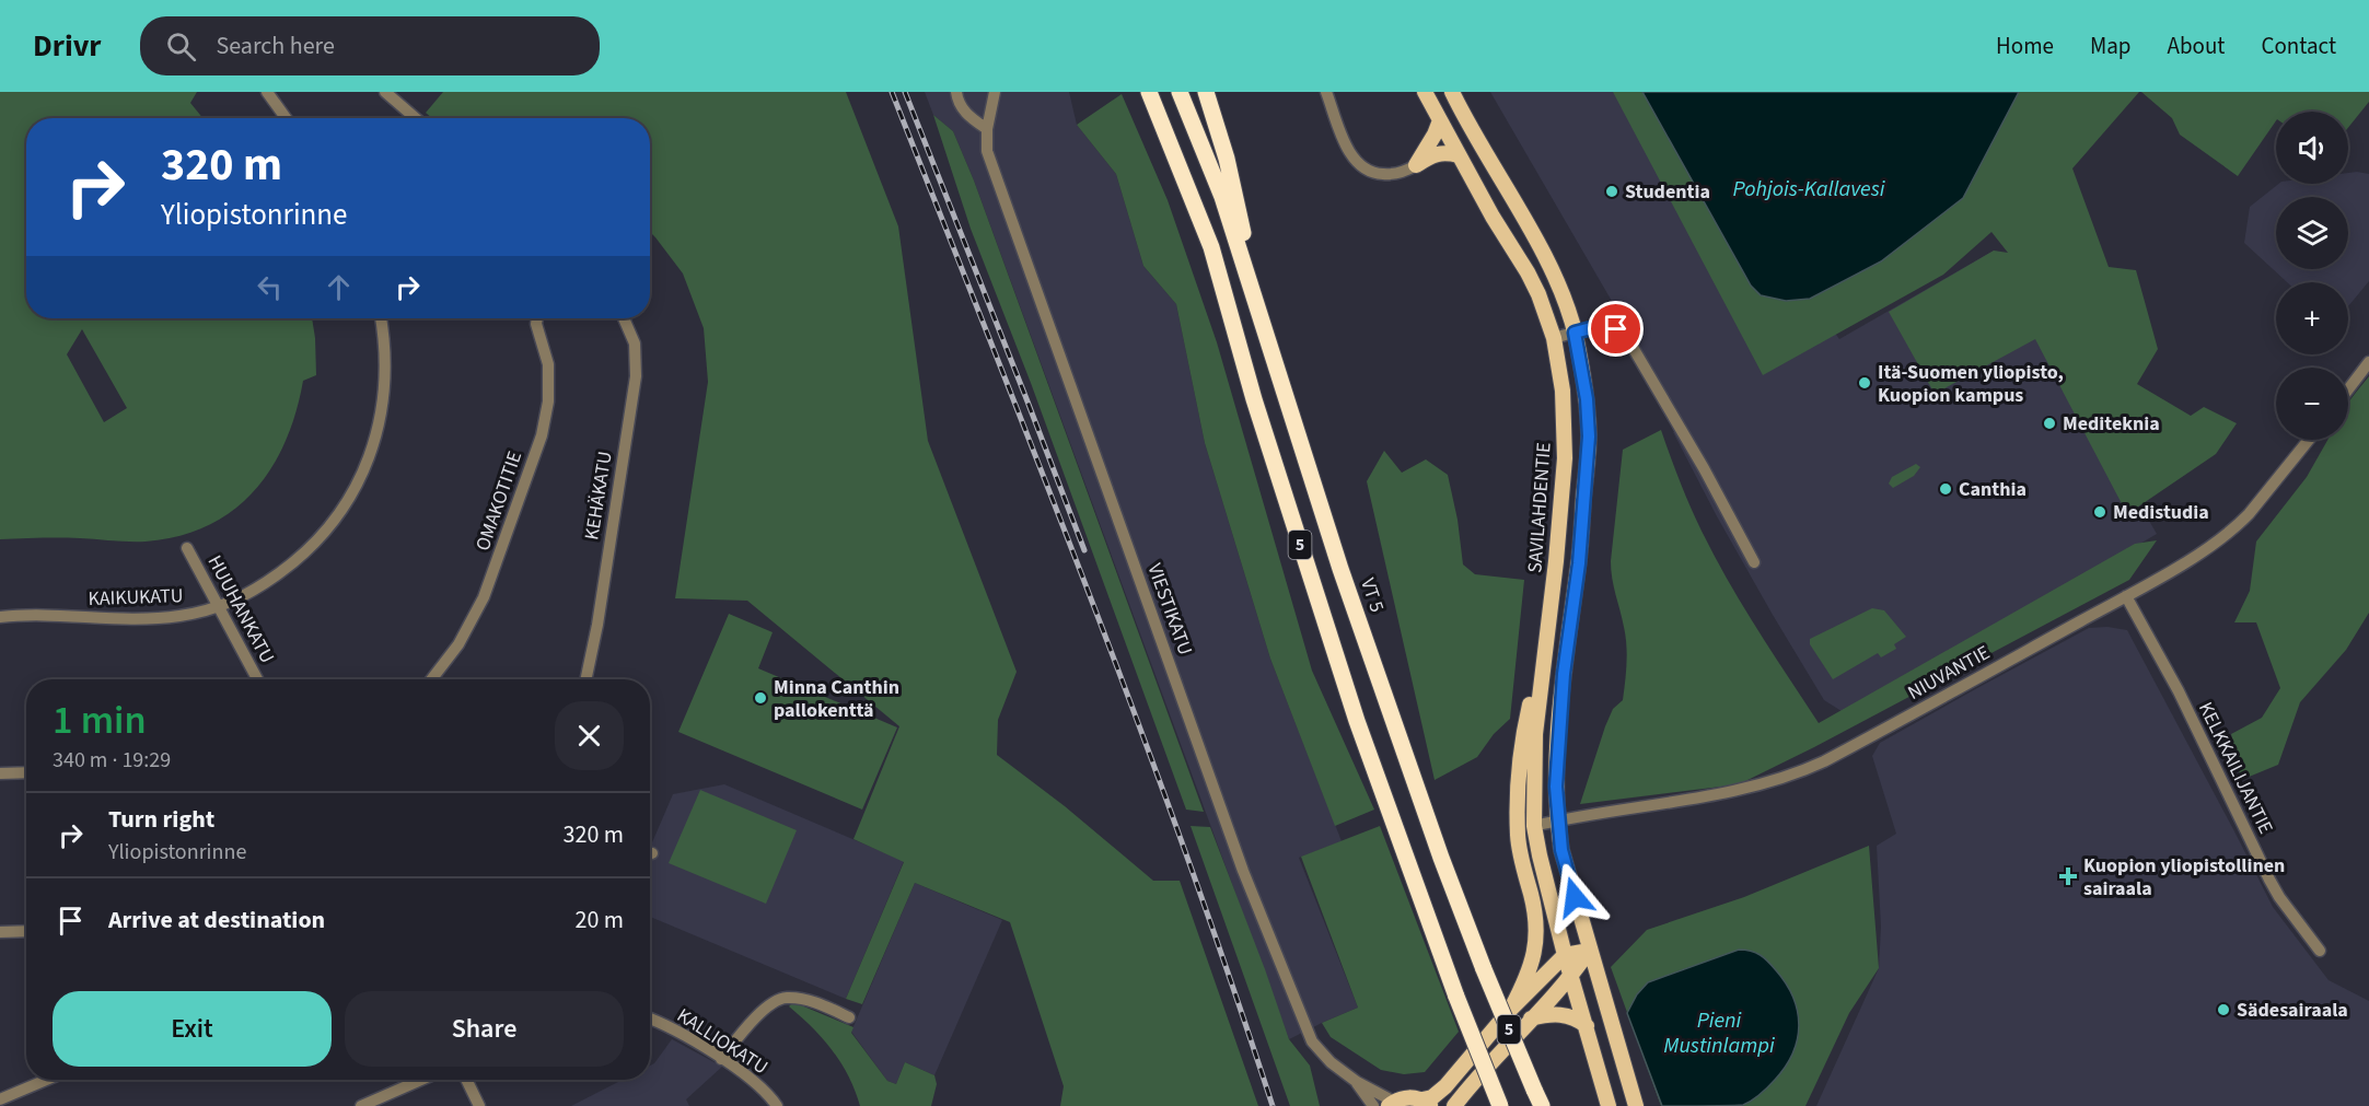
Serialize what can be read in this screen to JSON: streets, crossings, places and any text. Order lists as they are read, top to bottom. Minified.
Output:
{"streets":{"highway":["5","VT 5"],"main road":["SAVILAHDENTIE"],"street":["KEHÄKATU","OMAKOTITIE","KAIKUKATU","HUUHANKATU","VIESTIKATU","NIUVANTIE","KELKKAILIJANTIE","KALLIOKATU"]},"crossings":[["SAVILAHDENTIE","NIUVANTIE"],["KAIKUKATU","HUUHANKATU"],["NIUVANTIE","KELKKAILIJANTIE"]],"water":["Pohjois-Kallavesi","Pieni Mustinlampi"],"places":{"other":["Studentia","Itä-Suomen yliopisto, Kuopion kampus","Mediteknia","Canthia","Medistudia","Minna Canthin pallokenttä","Sädesairaala"],"health":["Kuopion yliopistollinen sairaala"]},"page":{"header":"Drivr","search":"Search here","nav":["Home","Map","About","Contact"],"map_buttons":["+","−"],"turn":["320 m","Yliopistonrinne"],"heading":["1 min","340 m · 19:29"],"list":[{"name":"Turn right","note":"Yliopistonrinne","value":"320 m"},{"name":"Arrive at destination","value":"20 m"}],"buttons":["Exit","Share"]}}
